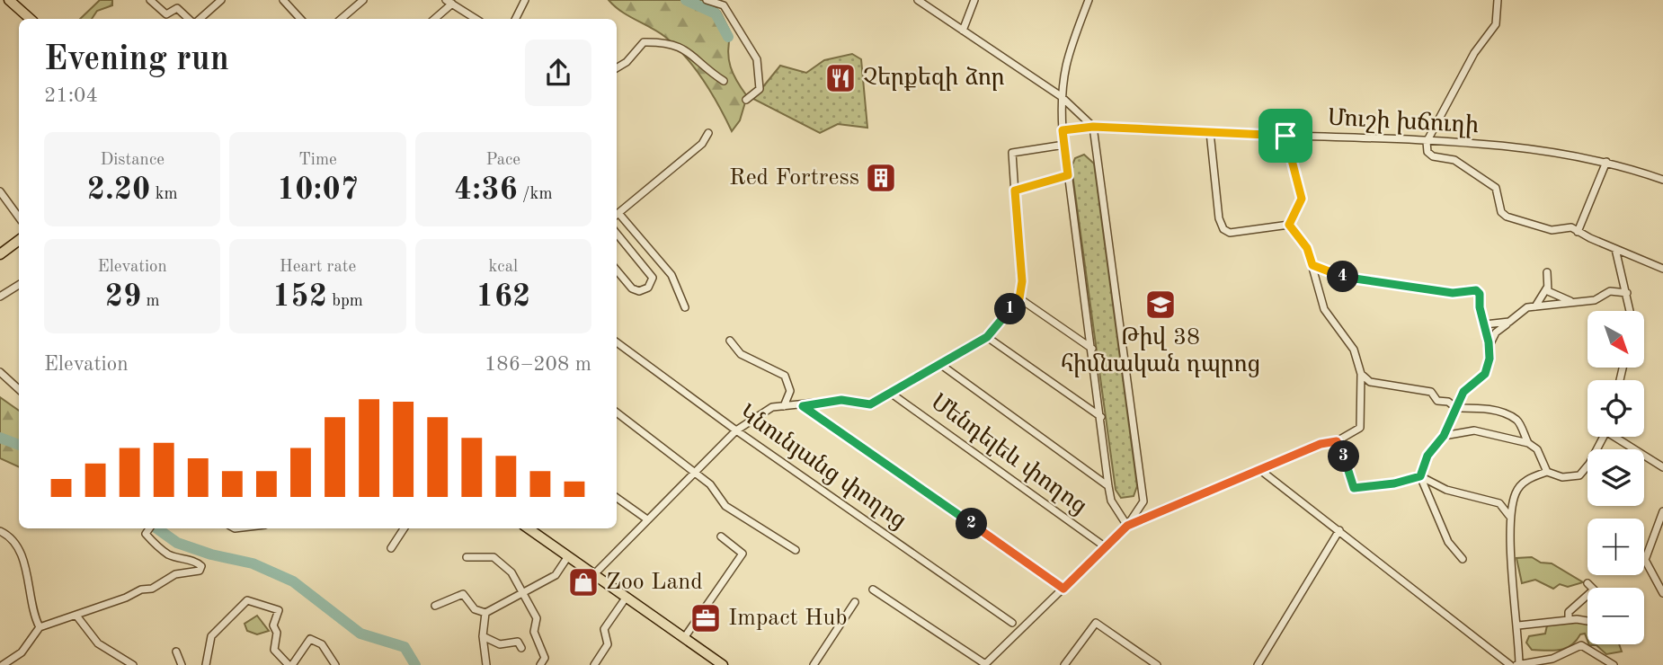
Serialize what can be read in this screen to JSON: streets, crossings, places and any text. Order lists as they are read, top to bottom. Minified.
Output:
{"streets":{"street":["Մուշի խճուղի","Մենդելեև փողոց","Կնունյանց փողոց"]},"places":{"restaurant":["Չերքեզի ձոր"],"building":["Red Fortress"],"school or university":["Թիվ 38 հիմնական դպրոց"],"shop":["Zoo Land"],"office":["Impact Hub"]},"north":"bottom right","page":{"heading":["Evening run","21:04"],"stats":[["Distance","2.20 km"],["Time","10:07"],["Pace","4:36 /km"],["Elevation","29 m"],["Heart rate","152 bpm"],["kcal","162"]],"pins":["4","1","3","2"],"map_buttons":["+","−"],"chart":["Elevation","186–208 m"]}}
